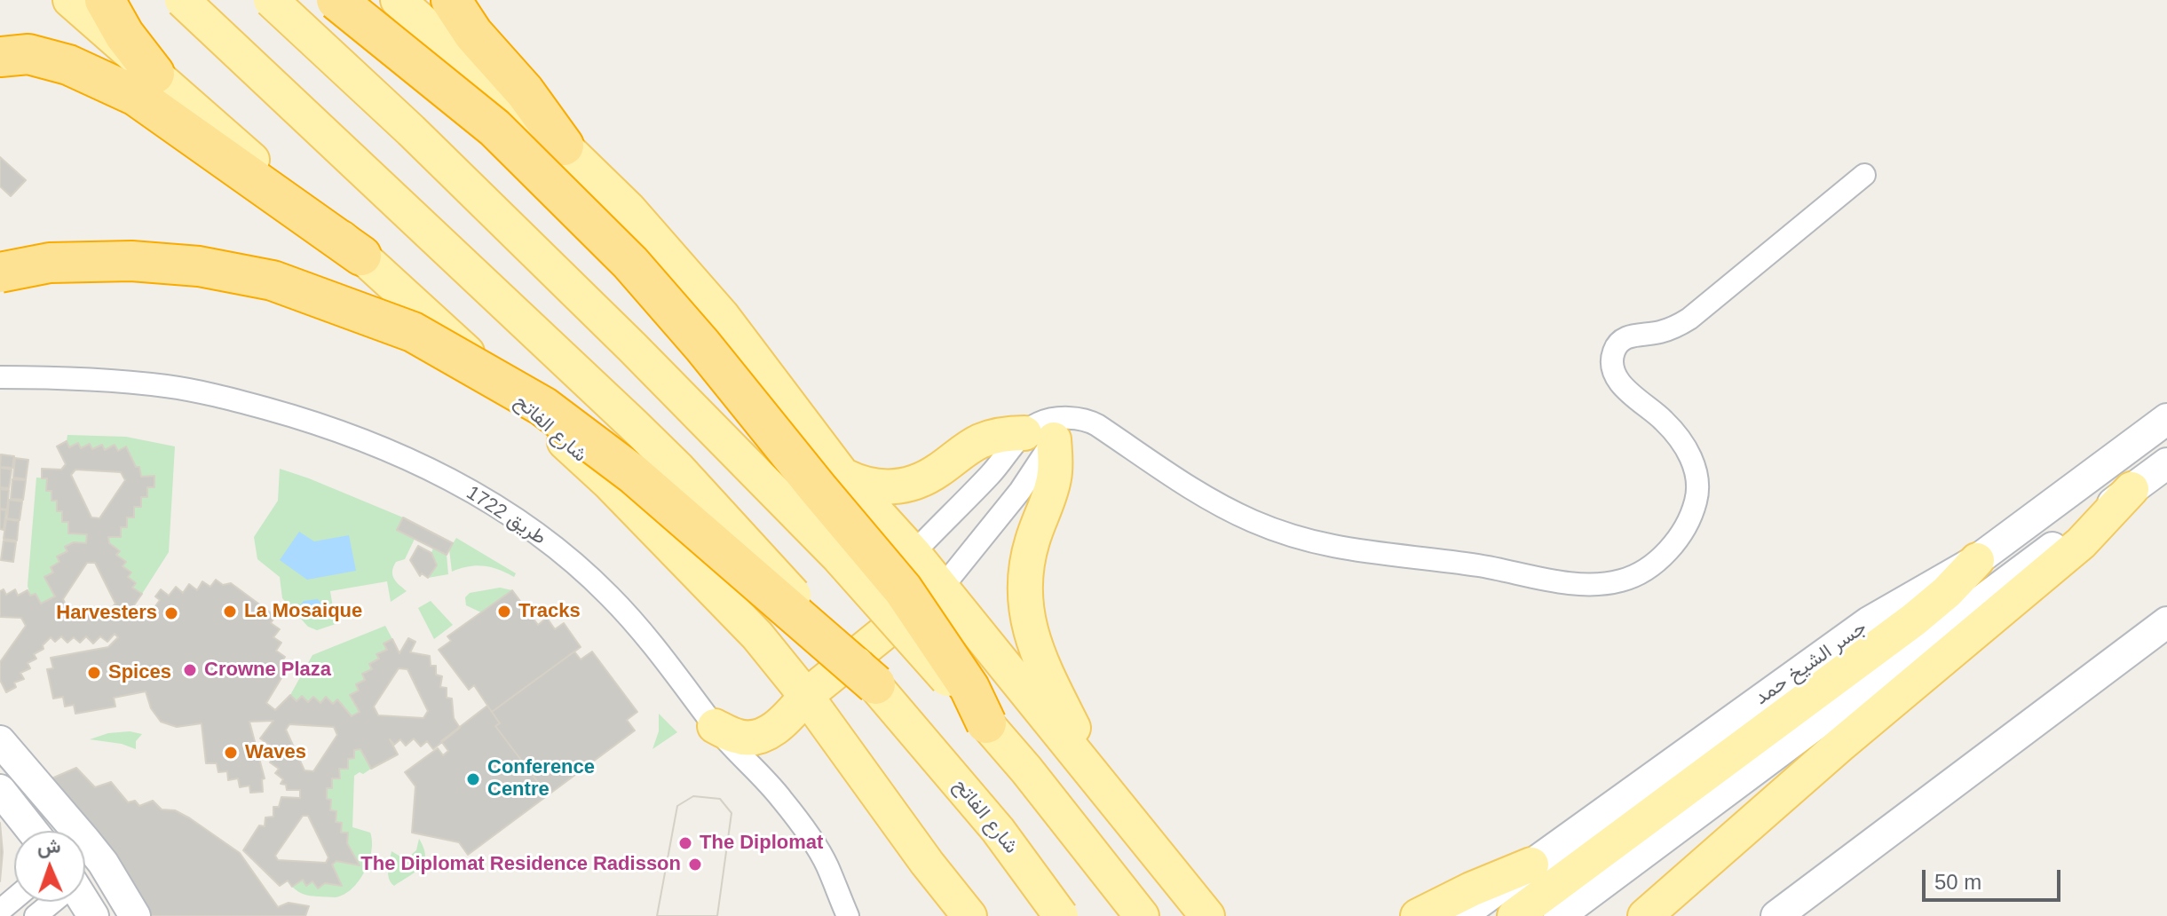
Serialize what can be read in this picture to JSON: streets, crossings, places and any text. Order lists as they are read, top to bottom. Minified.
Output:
{"streets":{"main road":["شارع الفاتح","جسر الشيخ حمد"],"street":["طريق 1722"]},"places":["La Mosaique","Tracks","Harvesters","Crowne Plaza","Spices","Waves","Conference Centre","The Diplomat","The Diplomat Residence Radisson"],"scale_bar":"50 m","north":"top"}
